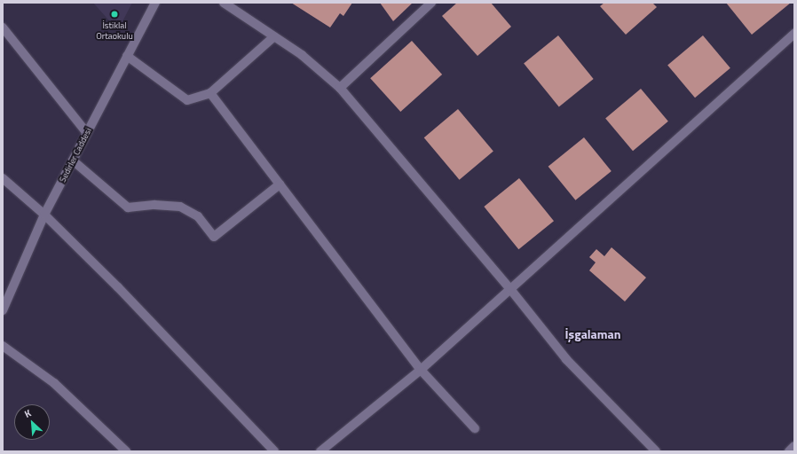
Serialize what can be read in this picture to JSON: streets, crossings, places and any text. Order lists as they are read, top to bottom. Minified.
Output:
{"streets":{"street":["Sedirler Caddesi"]},"districts":["İşgalaman"],"places":["İstiklal Ortaokulu"],"north":"top left"}
